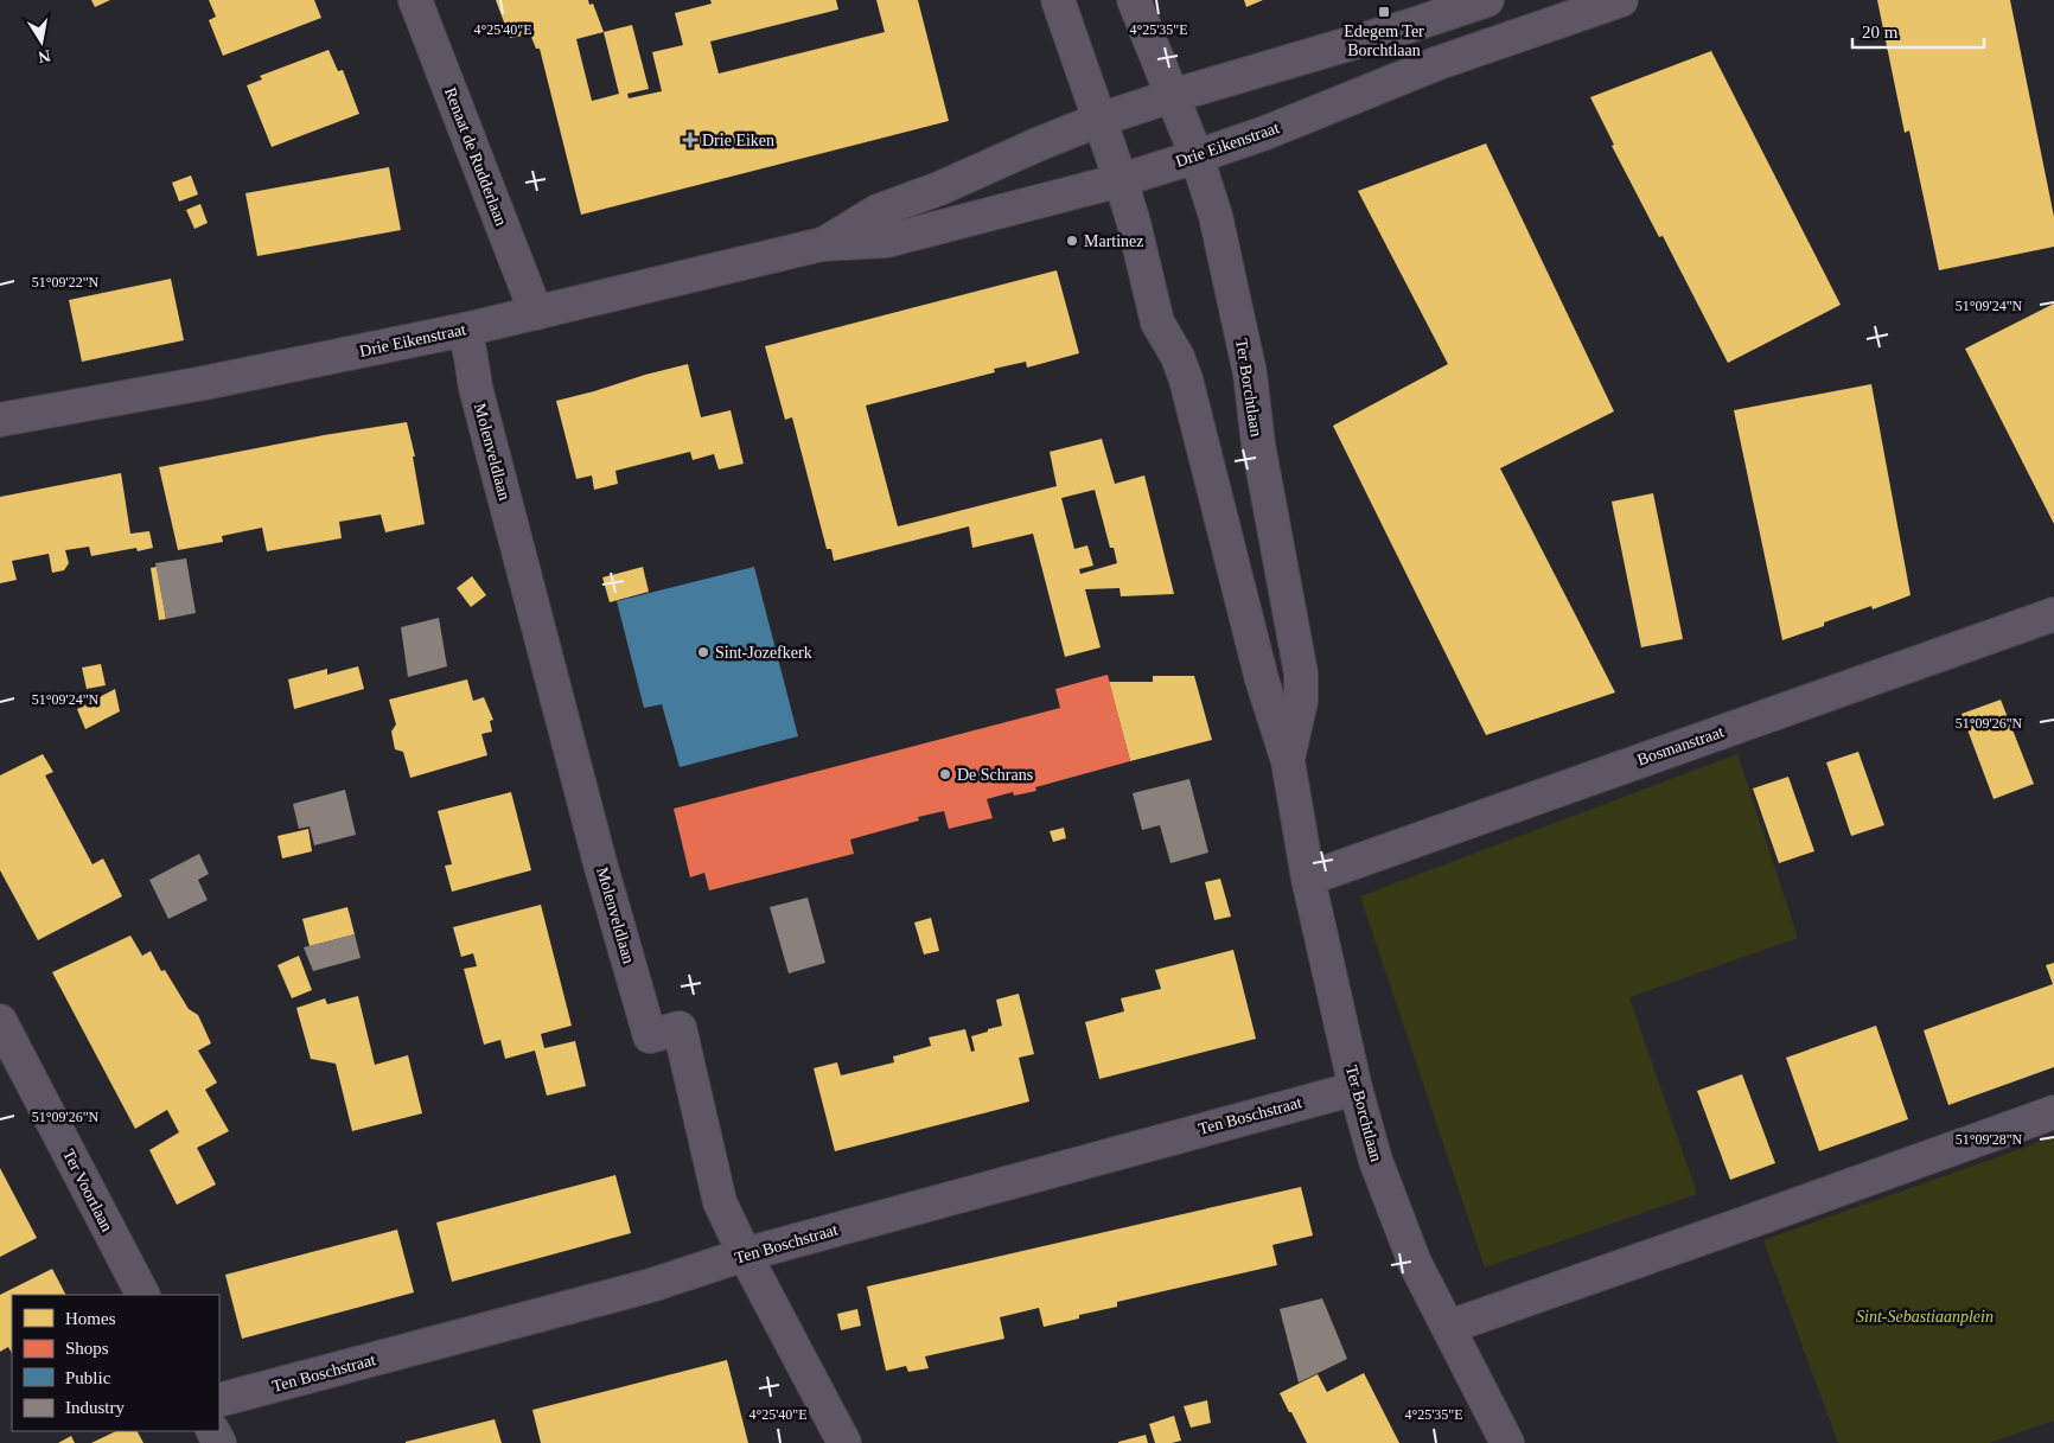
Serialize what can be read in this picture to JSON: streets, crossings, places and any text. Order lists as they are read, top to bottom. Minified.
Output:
{"streets":{"street":["Drie Eikenstraat","Renaat de Rudderlaan","Ter Borchtlaan","Molenveldlaan","Bosmanstraat","Ten Boschstraat","Ter Voortlaan"]},"crossings":[["Drie Eikenstraat","Renaat de Rudderlaan"],["Drie Eikenstraat","Ter Borchtlaan"],["Drie Eikenstraat","Molenveldlaan"],["Ter Borchtlaan","Bosmanstraat"],["Ter Borchtlaan","Ten Boschstraat"],["Molenveldlaan","Ten Boschstraat"]],"parks":["Sint-Sebastiaanplein"],"places":{"transit":["Edegem Ter Borchtlaan"],"health":["Drie Eiken"],"other":["Martinez","Sint-Jozefkerk","De Schrans"]},"legend":["Homes","Shops","Public","Industry"],"scale_bar":"20 m","north":"bottom","coordinates":["4°25'40\"E","4°25'35\"E","51°09'22\"N","51°09'24\"N","51°09'26\"N","51°09'28\"N"]}
